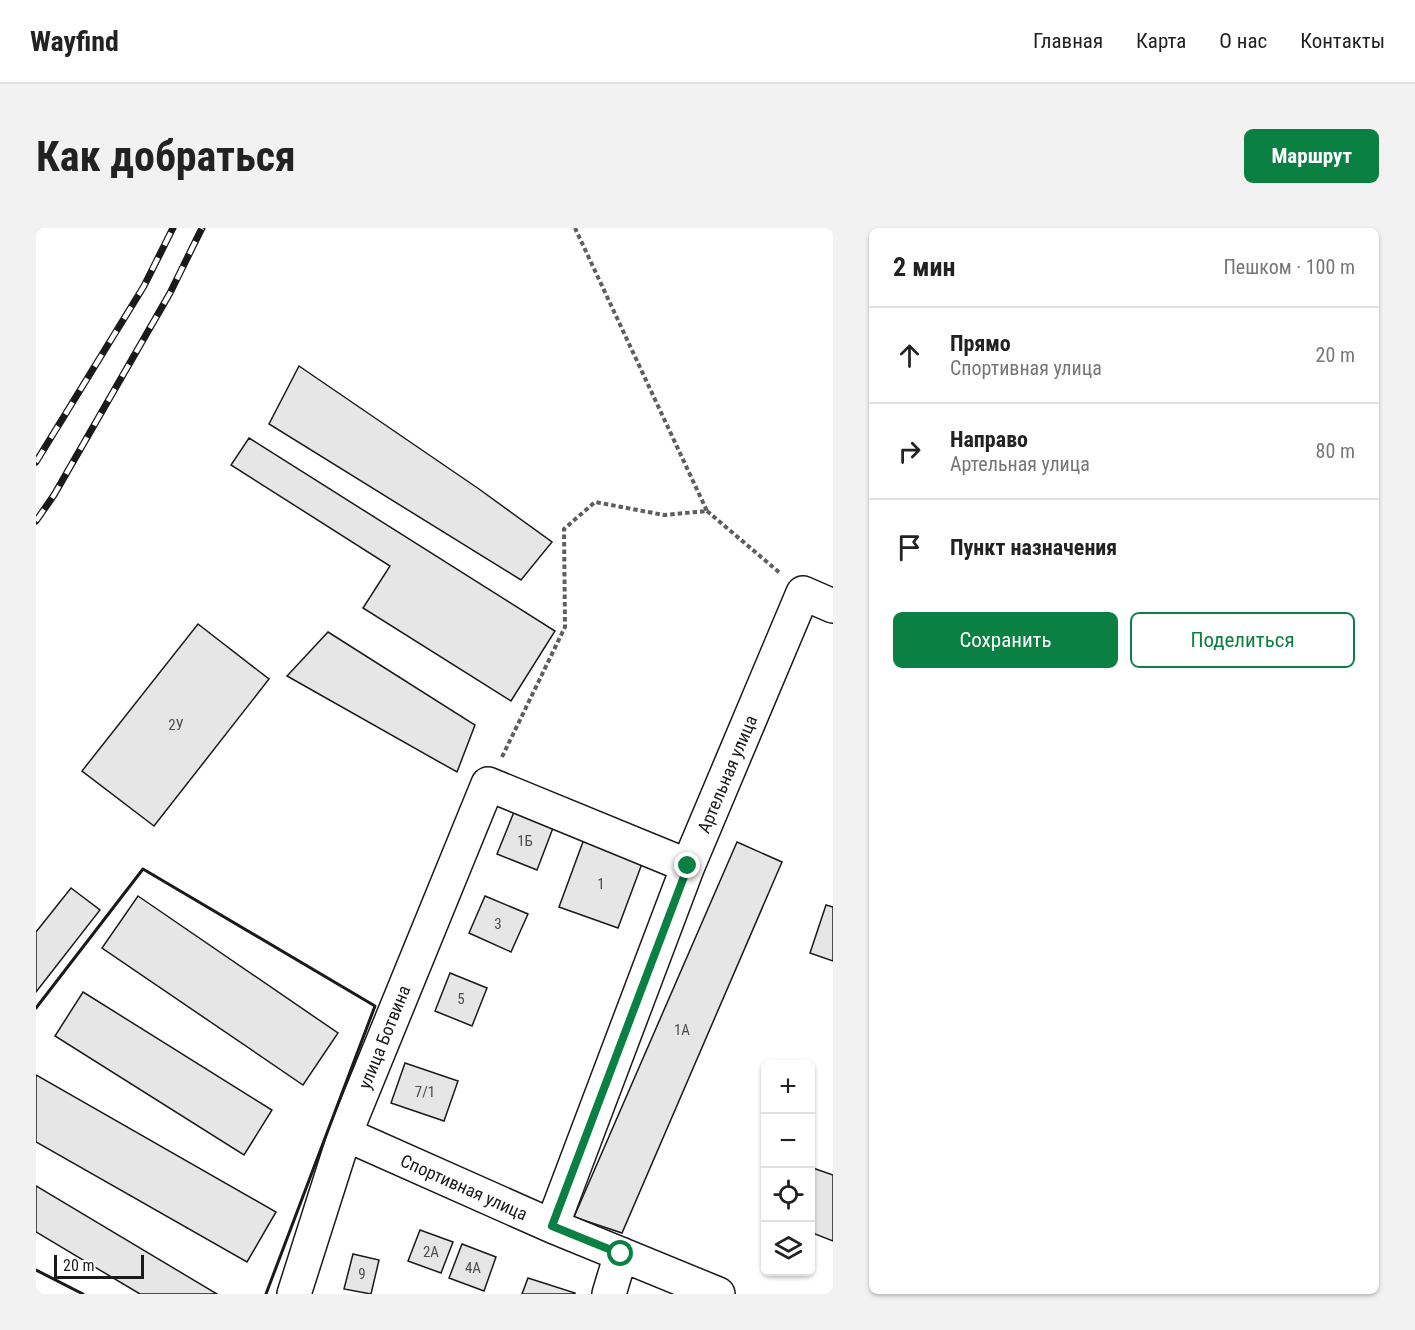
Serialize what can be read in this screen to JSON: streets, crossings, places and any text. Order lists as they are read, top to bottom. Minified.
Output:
{"streets":{"street":["Артельная улица","улица Ботвина","Спортивная улица"]},"crossings":[["Артельная улица","Спортивная улица"],["улица Ботвина","Спортивная улица"]],"house_numbers":["2У","1Б","1","3","5","1А","7/1","2А","4А","9"],"scale_bar":"20 m","page":{"header":"Wayfind","nav":["Главная","Карта","О нас","Контакты"],"buttons":["Маршрут",["Сохранить","Поделиться"]],"title":"Как добраться","heading":["2 мин","Пешком · 100 m"],"list":[["Прямо","Спортивная улица","20 m"],["Направо","Артельная улица","80 m"],"Пункт назначения"],"map_buttons":["+","−"],"scale":"20 m"}}
